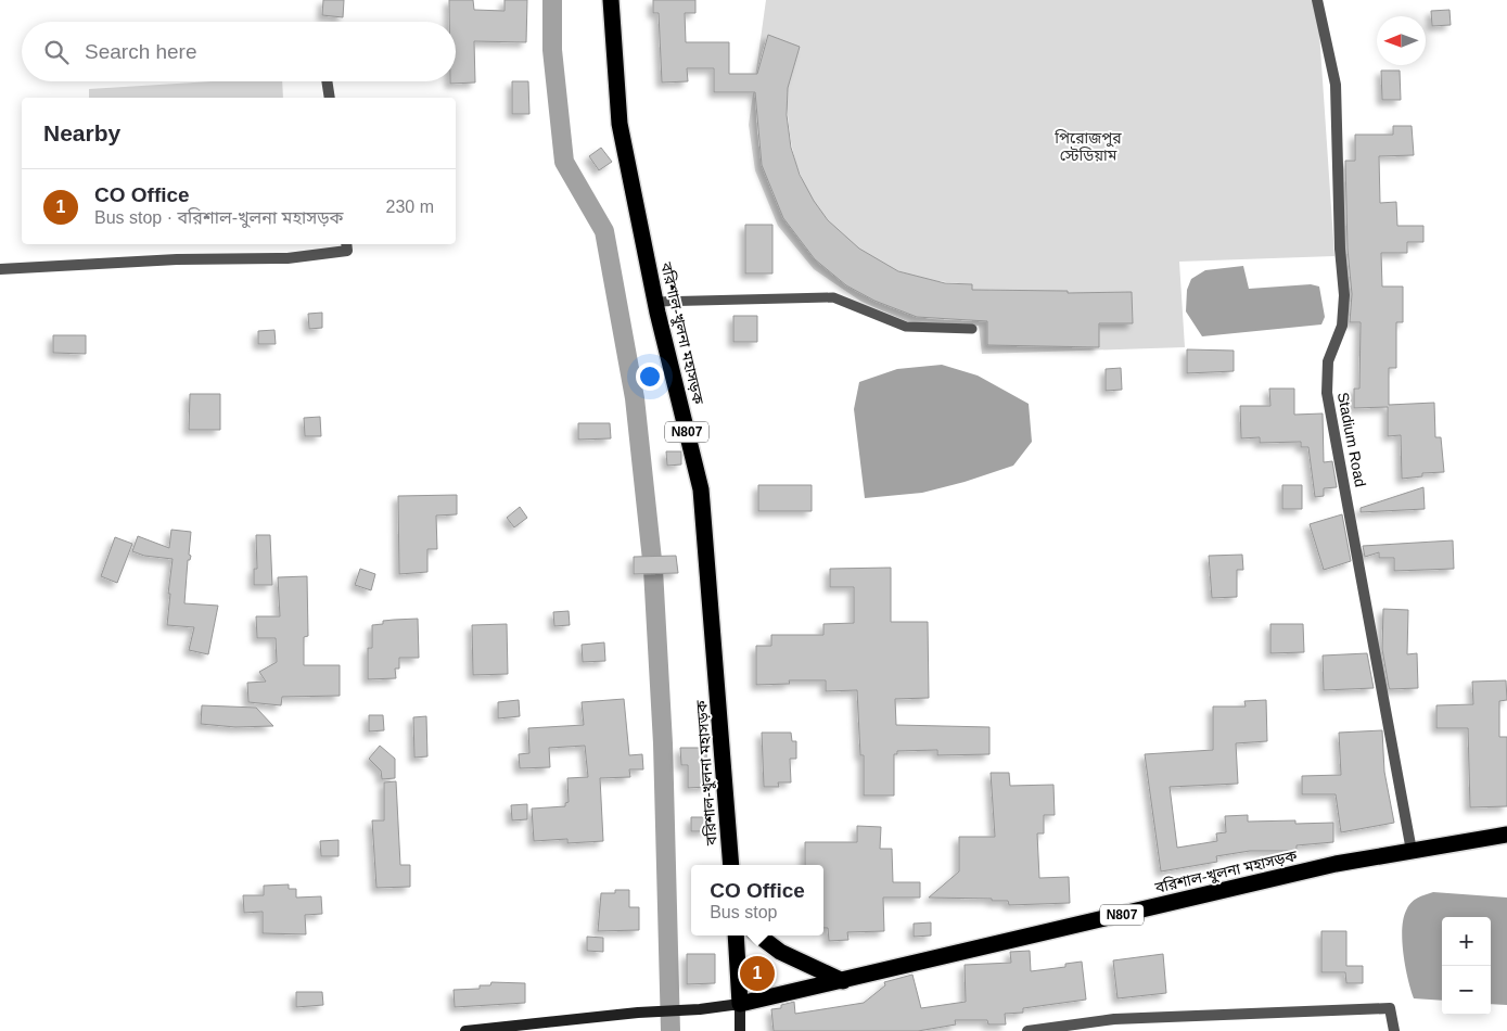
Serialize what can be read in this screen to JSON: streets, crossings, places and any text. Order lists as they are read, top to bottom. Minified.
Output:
{"streets":{"highway":["বরিশাল-খুলনা মহাসড়ক","N807"],"street":["Stadium Road"]},"crossings":[["বরিশাল-খুলনা মহাসড়ক","Stadium Road"]],"parks":["পিরোজপুর স্টেডিয়াম"],"north":"left","page":{"search":"Search here","heading":"Nearby","list":[{"mark":"1","name":"CO Office","note":"Bus stop · বরিশাল-খুলনা মহাসড়ক","value":"230 m"}],"popup":["CO Office","Bus stop"],"map_buttons":["+","−"],"pins":"1"}}
